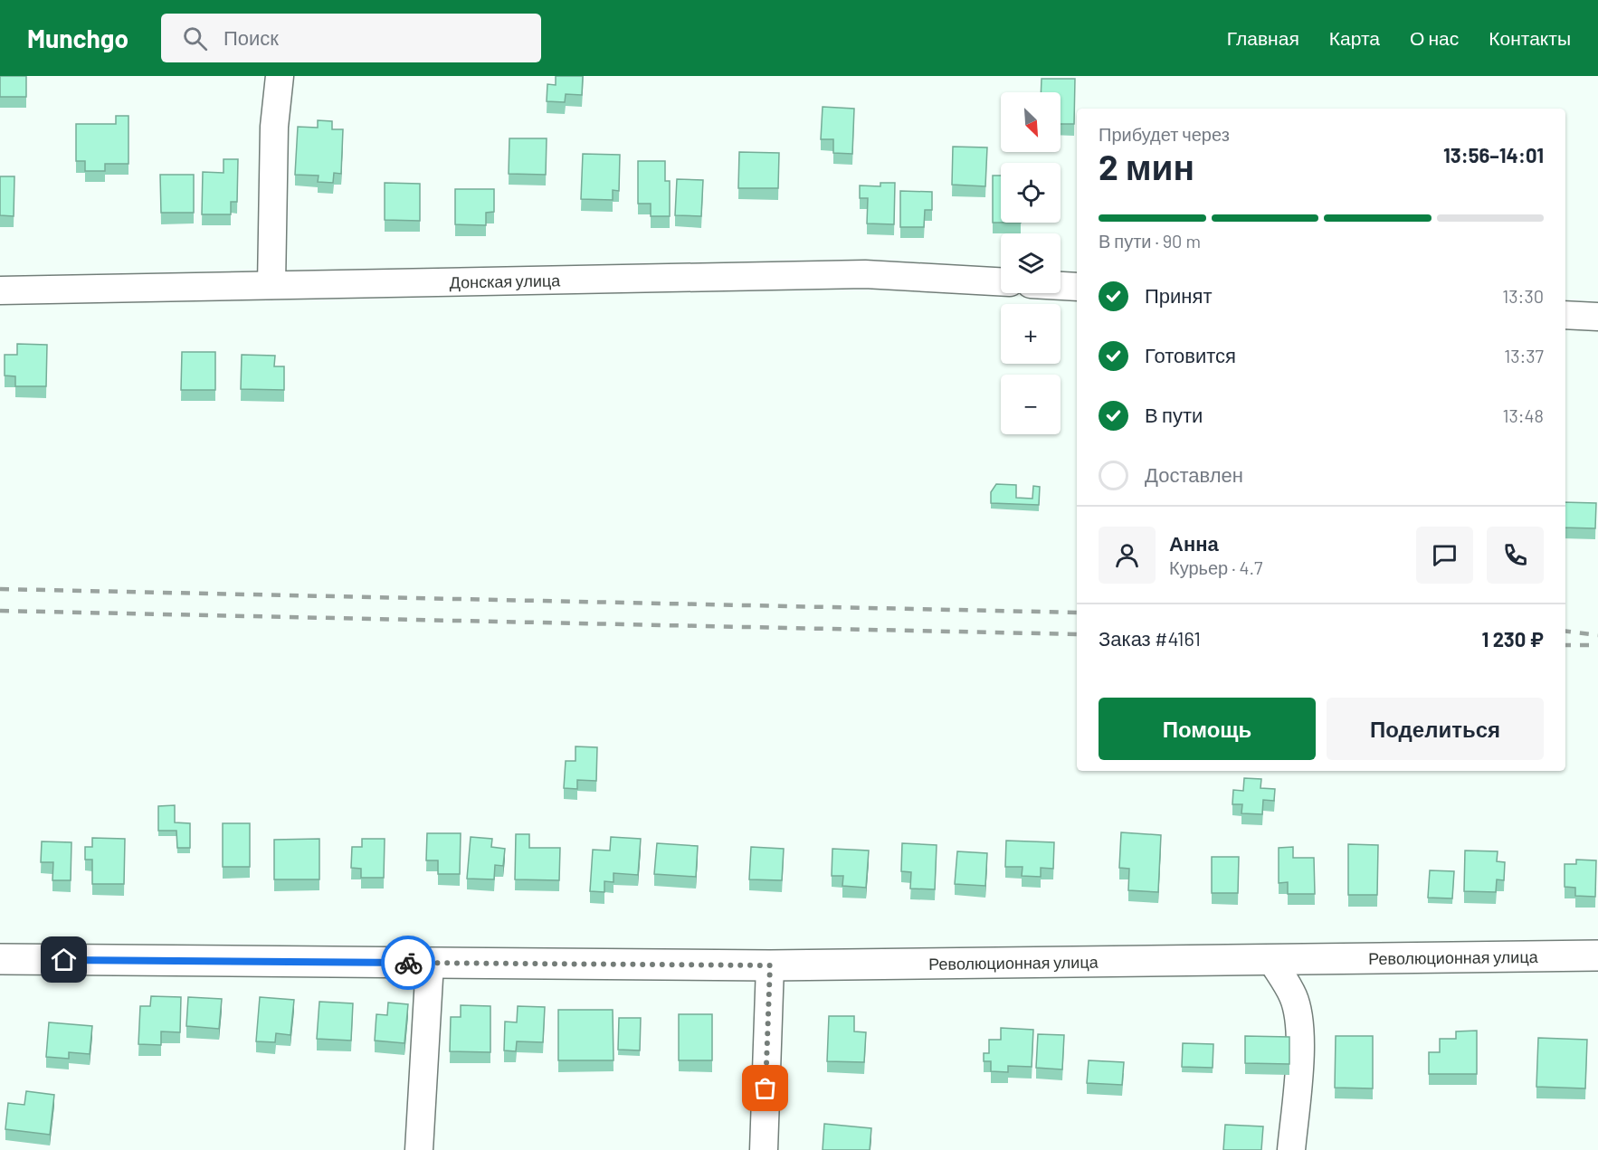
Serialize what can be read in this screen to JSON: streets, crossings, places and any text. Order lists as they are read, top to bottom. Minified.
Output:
{"streets":{"street":["Донская улица","Революционная улица"]},"north":"bottom right","page":{"header":"Munchgo","search":"Поиск","nav":["Главная","Карта","О нас","Контакты"],"map_buttons":["+","−"],"heading":["2 мин","Прибудет через","13:56–14:01"],"panel":["Анна","Курьер · 4.7","Заказ #4161","1 230 ₽"],"bar":"В пути · 90 m","list":[["Принят","13:30"],["Готовится","13:37"],["В пути","13:48"],"Доставлен"],"buttons":["Помощь","Поделиться"]}}
